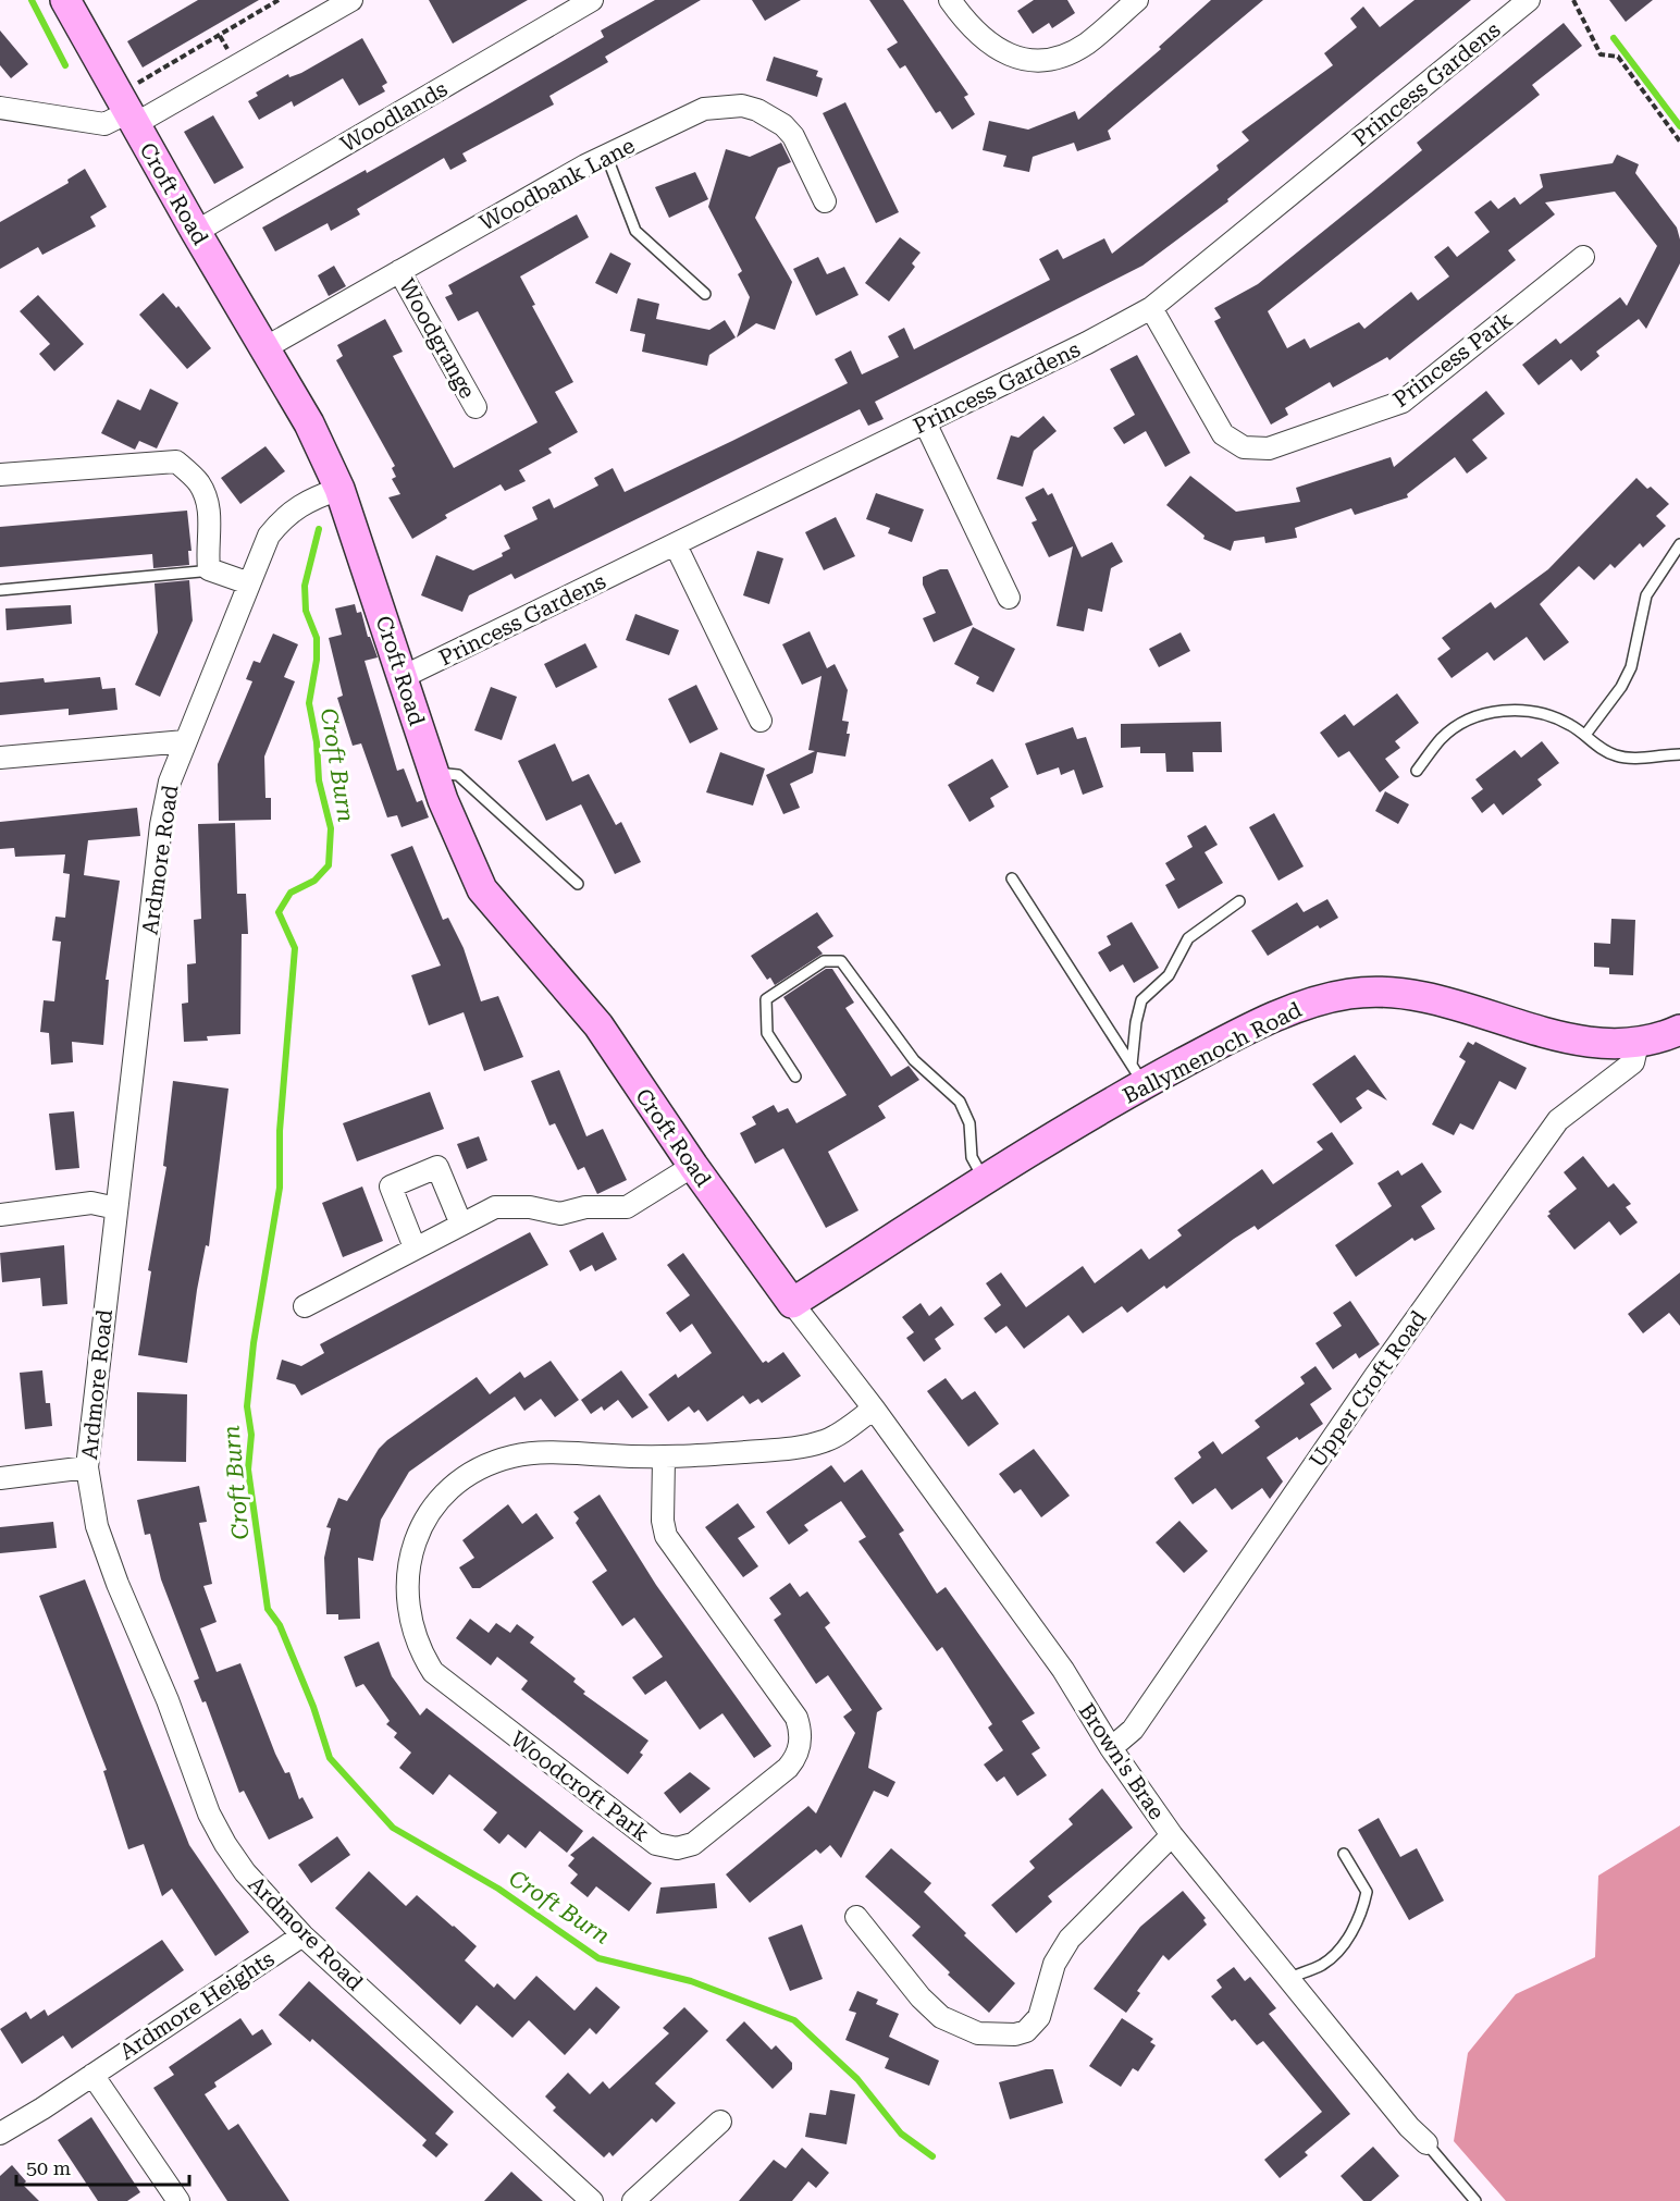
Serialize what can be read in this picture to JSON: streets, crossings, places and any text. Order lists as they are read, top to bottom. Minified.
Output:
{"streets":{"street":["Princess Gardens","Woodlands","Woodbank Lane","Croft Road","Woodgrange","Princess Park","Ardmore Road","Ballymenoch Road","Upper Croft Road","Brown's Brae","Woodcroft Park","Ardmore Heights"]},"crossings":[["Princess Gardens","Croft Road"],["Princess Gardens","Princess Park"],["Woodlands","Croft Road"],["Woodbank Lane","Croft Road"],["Woodbank Lane","Woodgrange"],["Croft Road","Ardmore Road"],["Croft Road","Ballymenoch Road"],["Croft Road","Brown's Brae"],["Ardmore Road","Ardmore Heights"],["Ballymenoch Road","Upper Croft Road"],["Ballymenoch Road","Brown's Brae"],["Upper Croft Road","Brown's Brae"],["Brown's Brae","Woodcroft Park"]],"water":["Croft Burn"],"scale_bar":"50 m"}
